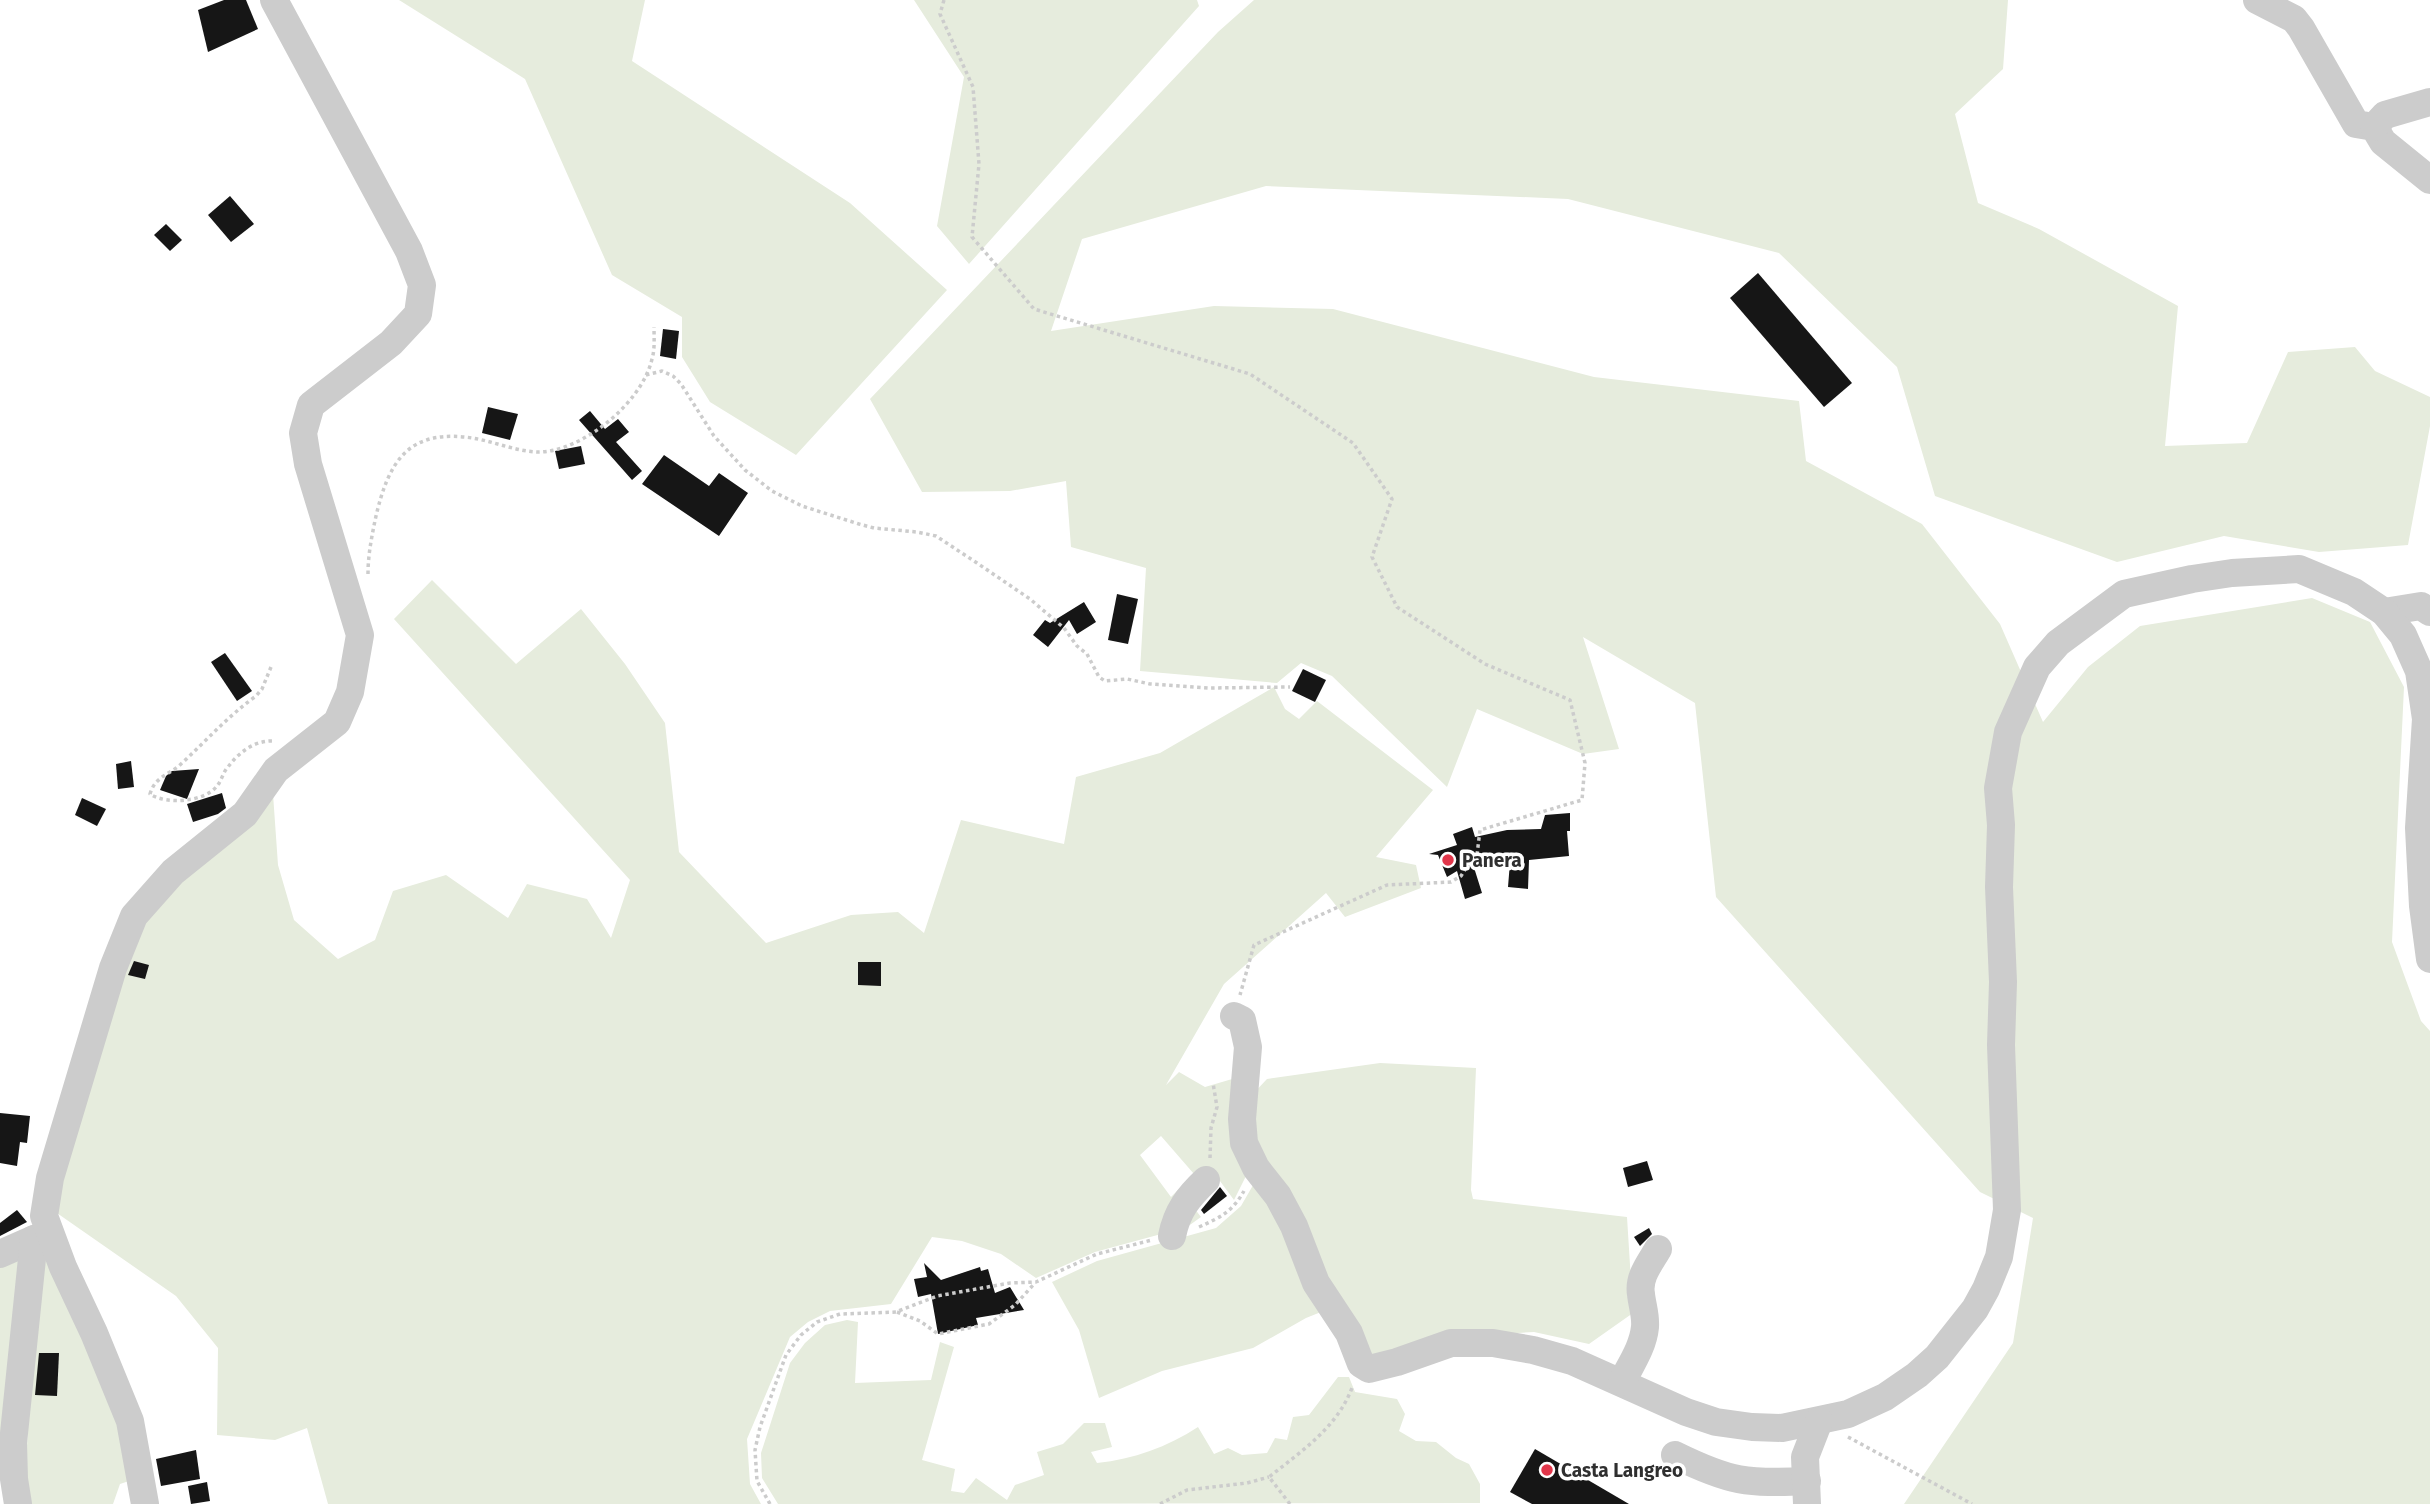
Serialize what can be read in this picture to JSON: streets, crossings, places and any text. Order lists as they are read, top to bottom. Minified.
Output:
{"places":["Panera","Casta Langreo"]}
